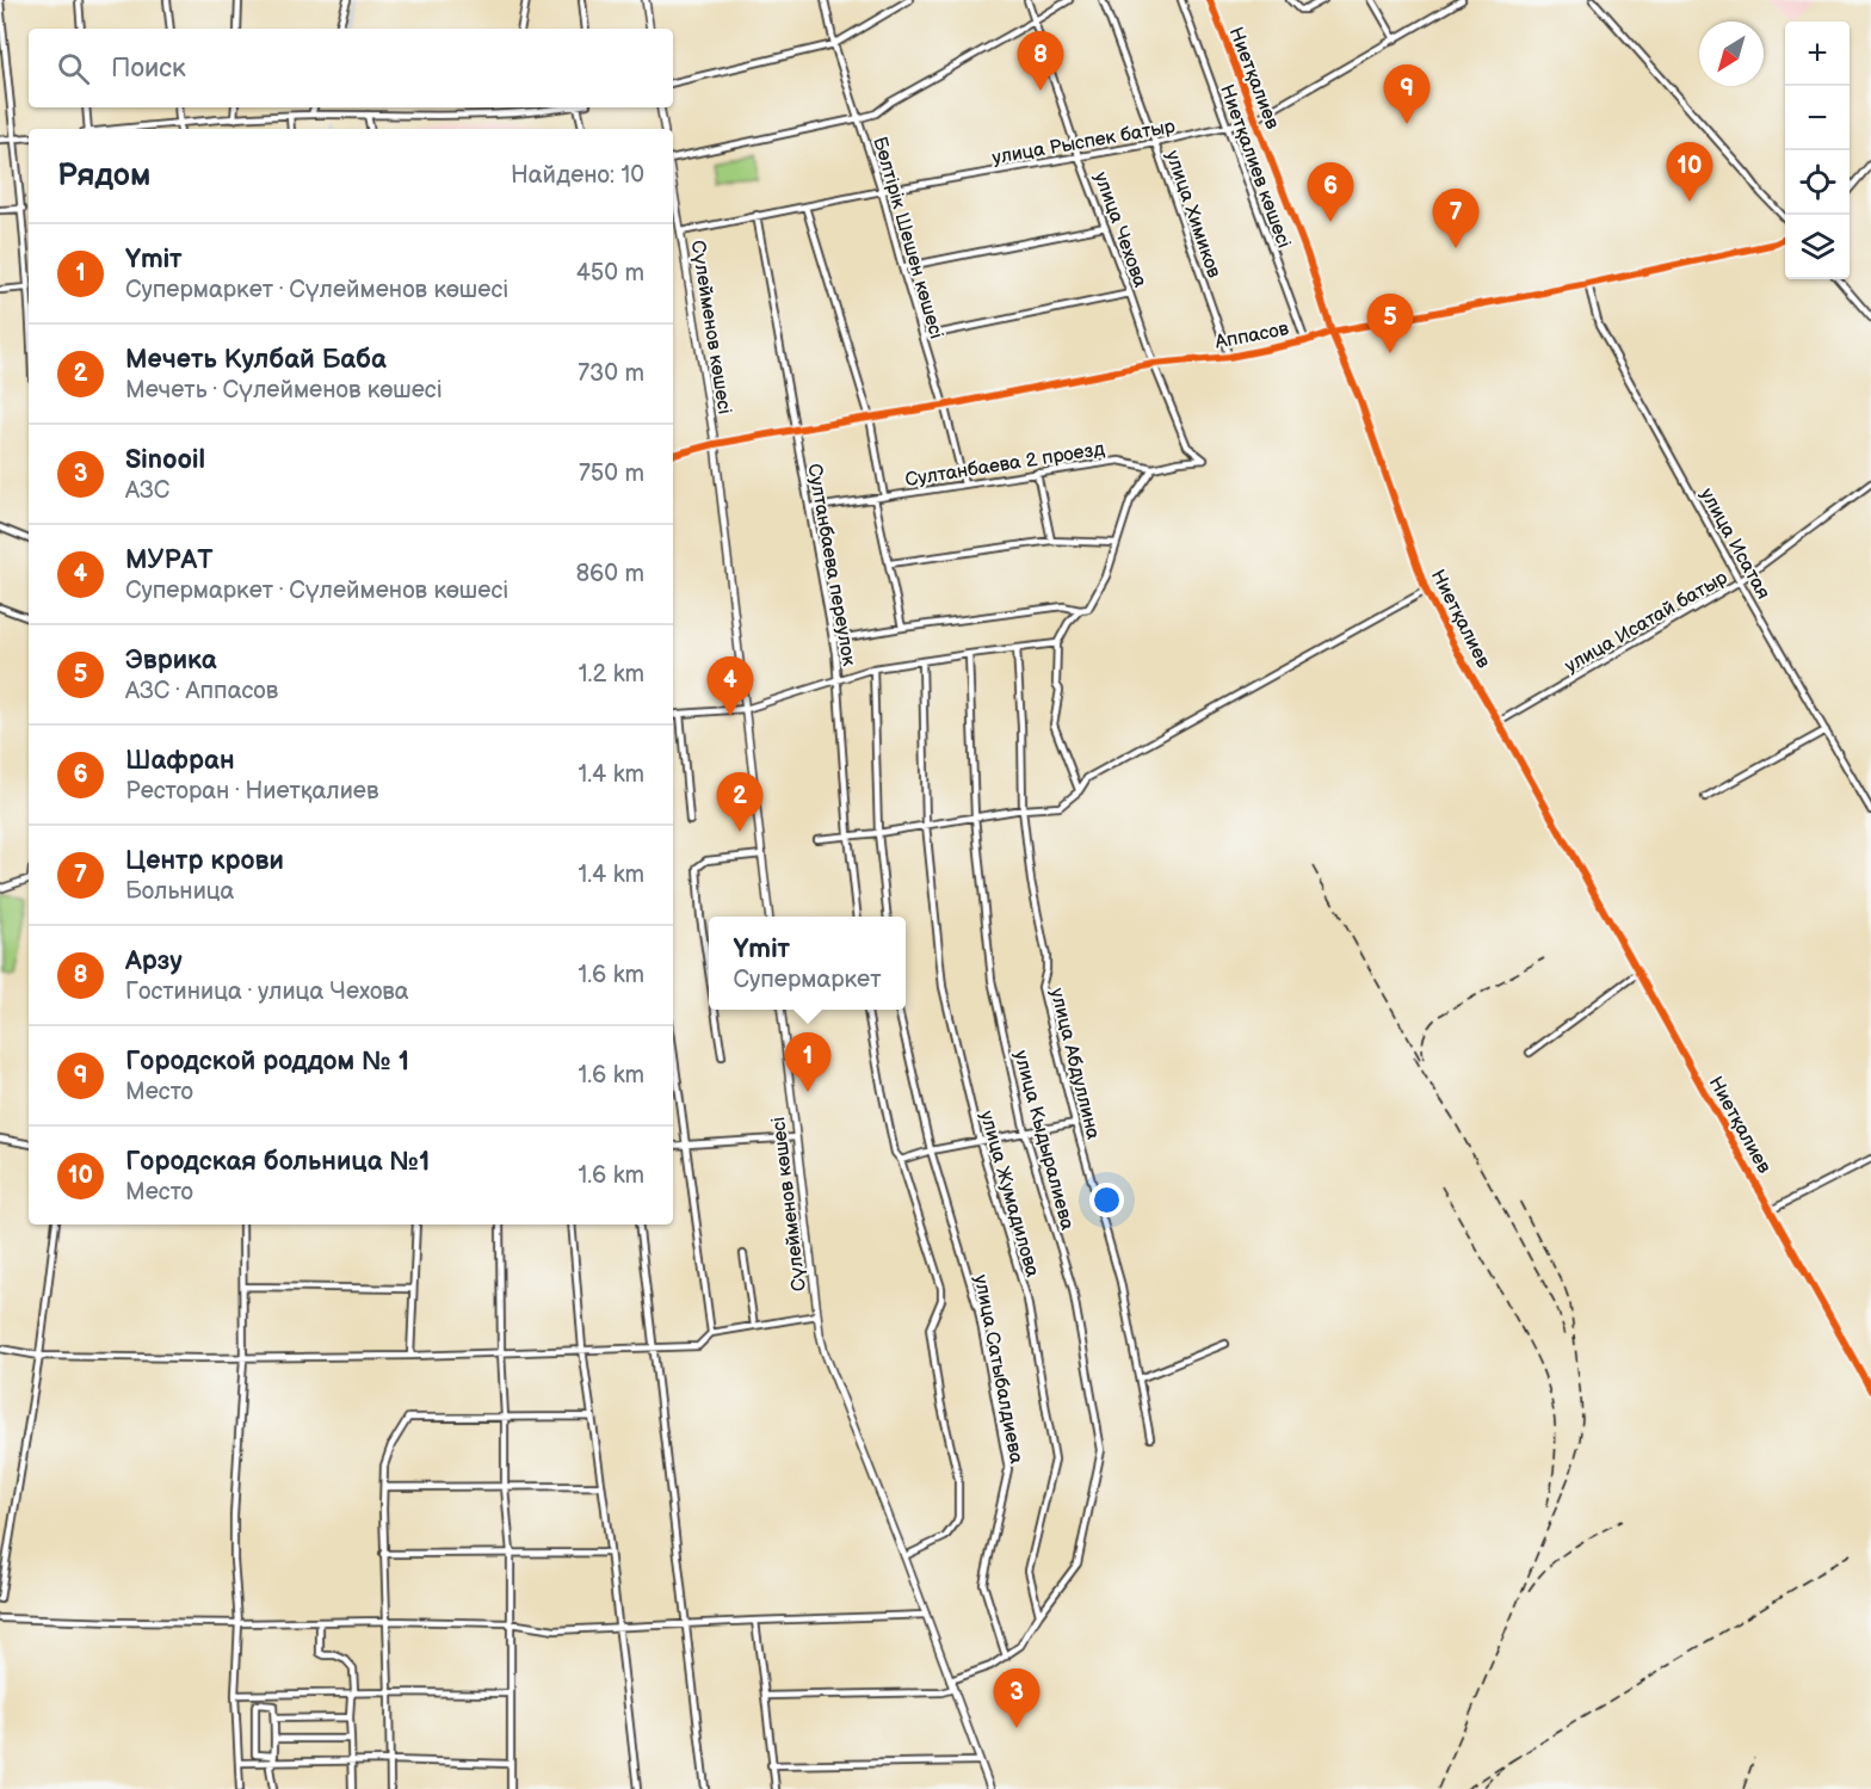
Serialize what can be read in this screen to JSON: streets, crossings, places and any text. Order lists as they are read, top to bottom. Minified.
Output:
{"streets":{"main road":["Сүлейменов көшесі"],"street":["Ниетқалиев","улица Рыспек батыр","Ниетқалиев көшесі","улица Химиков","улица Чехова","Бөлтірік Шешен көшесі","Аппасов","Султанбаева 2 проезд","улица Исатая","Султанбаева переулок","улица Исатай батыр","улица Абдуллина","улица Кыдыралиева","улица Жумадилова","улица Сатыбалдиева"]},"crossings":[["Ниетқалиев","улица Рыспек батыр"],["Ниетқалиев","Аппасов"],["Ниетқалиев","улица Исатай батыр"],["улица Рыспек батыр","Ниетқалиев көшесі"],["улица Рыспек батыр","улица Химиков"],["улица Рыспек батыр","улица Чехова"],["улица Рыспек батыр","Бөлтірік Шешен көшесі"],["улица Рыспек батыр","Сүлейменов көшесі"],["улица Рыспек батыр","Султанбаева переулок"],["Ниетқалиев көшесі","Аппасов"],["улица Химиков","Аппасов"],["улица Чехова","Аппасов"],["улица Чехова","Султанбаева 2 проезд"],["Бөлтірік Шешен көшесі","Аппасов"],["Бөлтірік Шешен көшесі","Султанбаева 2 проезд"],["Сүлейменов көшесі","Аппасов"],["Аппасов","улица Исатая"],["Аппасов","Султанбаева переулок"],["Султанбаева 2 проезд","Султанбаева переулок"],["улица Исатая","улица Исатай батыр"],["улица Кыдыралиева","улица Жумадилова"]],"north":"bottom left","page":{"map_buttons":["+","−"],"search":"Поиск","pins":["8","9","10","6","7","5","4","2","1","3"],"heading":["Рядом","Найдено: 10"],"list":[{"mark":"1","name":"Ymiт","note":"Супермаркет · Сүлейменов көшесі","value":"450 m"},{"mark":"2","name":"Мечеть Кулбай Баба","note":"Мечеть · Сүлейменов көшесі","value":"730 m"},{"mark":"3","name":"Sinooil","note":"АЗС","value":"750 m"},{"mark":"4","name":"МУРАТ","note":"Супермаркет · Сүлейменов көшесі","value":"860 m"},{"mark":"5","name":"Эврика","note":"АЗС · Аппасов","value":"1.2 km"},{"mark":"6","name":"Шафран","note":"Ресторан · Ниетқалиев","value":"1.4 km"},{"mark":"7","name":"Центр крови","note":"Больница","value":"1.4 km"},{"mark":"8","name":"Арзу","note":"Гостиница · улица Чехова","value":"1.6 km"},{"mark":"9","name":"Городской роддом № 1","note":"Место","value":"1.6 km"},{"mark":"10","name":"Городская больница №1","note":"Место","value":"1.6 km"}],"popup":["Ymiт","Супермаркет"]}}
